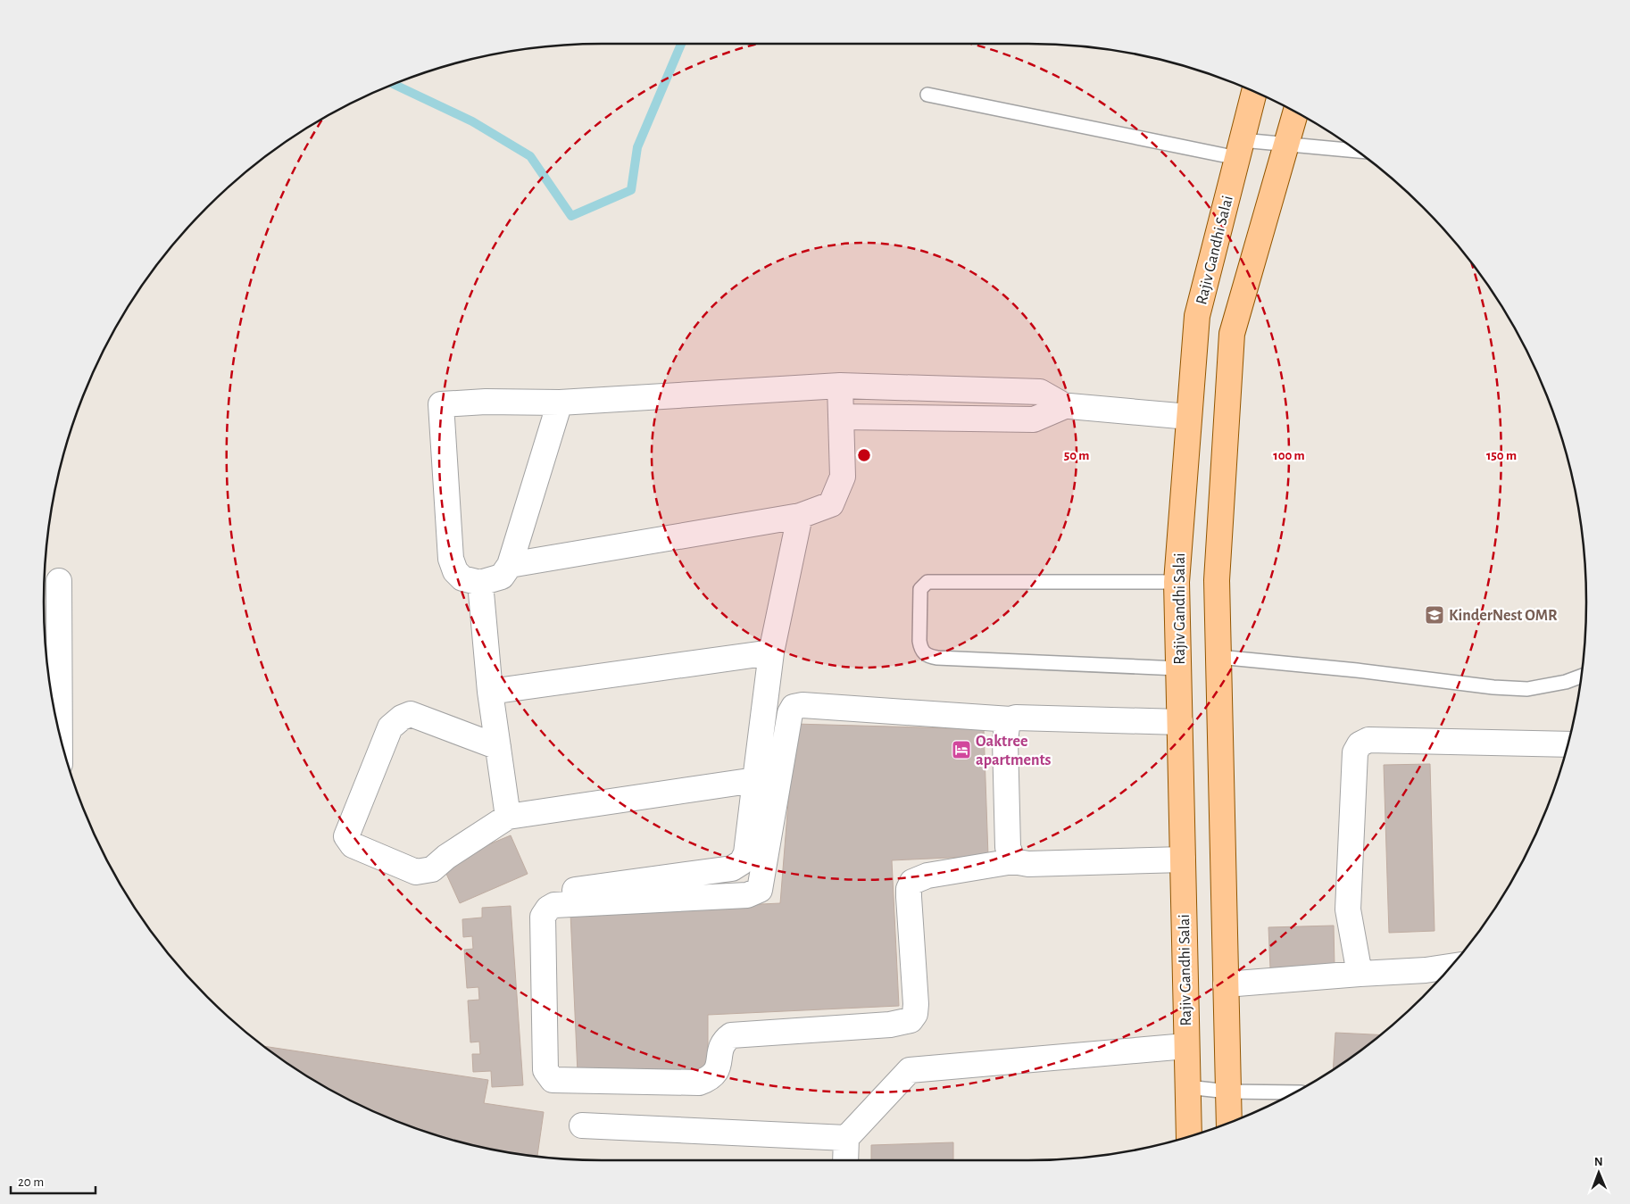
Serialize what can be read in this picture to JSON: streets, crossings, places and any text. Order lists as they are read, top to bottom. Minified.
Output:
{"streets":{"main road":["Rajiv Gandhi Salai"]},"places":{"school or university":["KinderNest OMR"],"hotel":["Oaktree apartments"]},"scale_bar":"20 m","north":"top","rings":["50 m","100 m","150 m"]}
